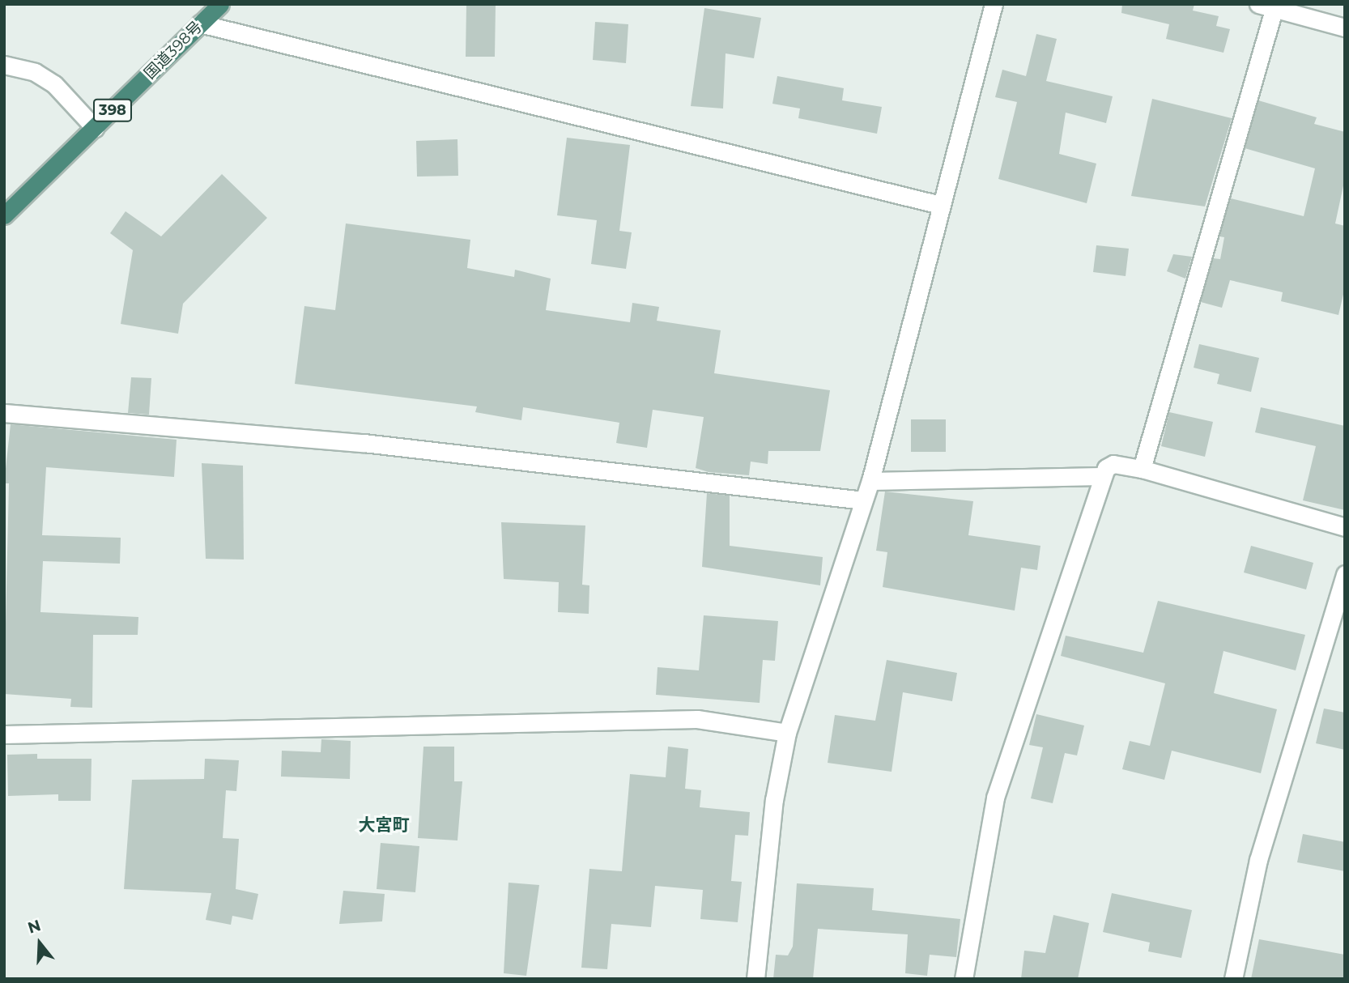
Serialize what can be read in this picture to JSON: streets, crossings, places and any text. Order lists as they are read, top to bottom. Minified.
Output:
{"streets":{"highway":["国道398号","398"]},"districts":["大宮町"],"north":"top"}
